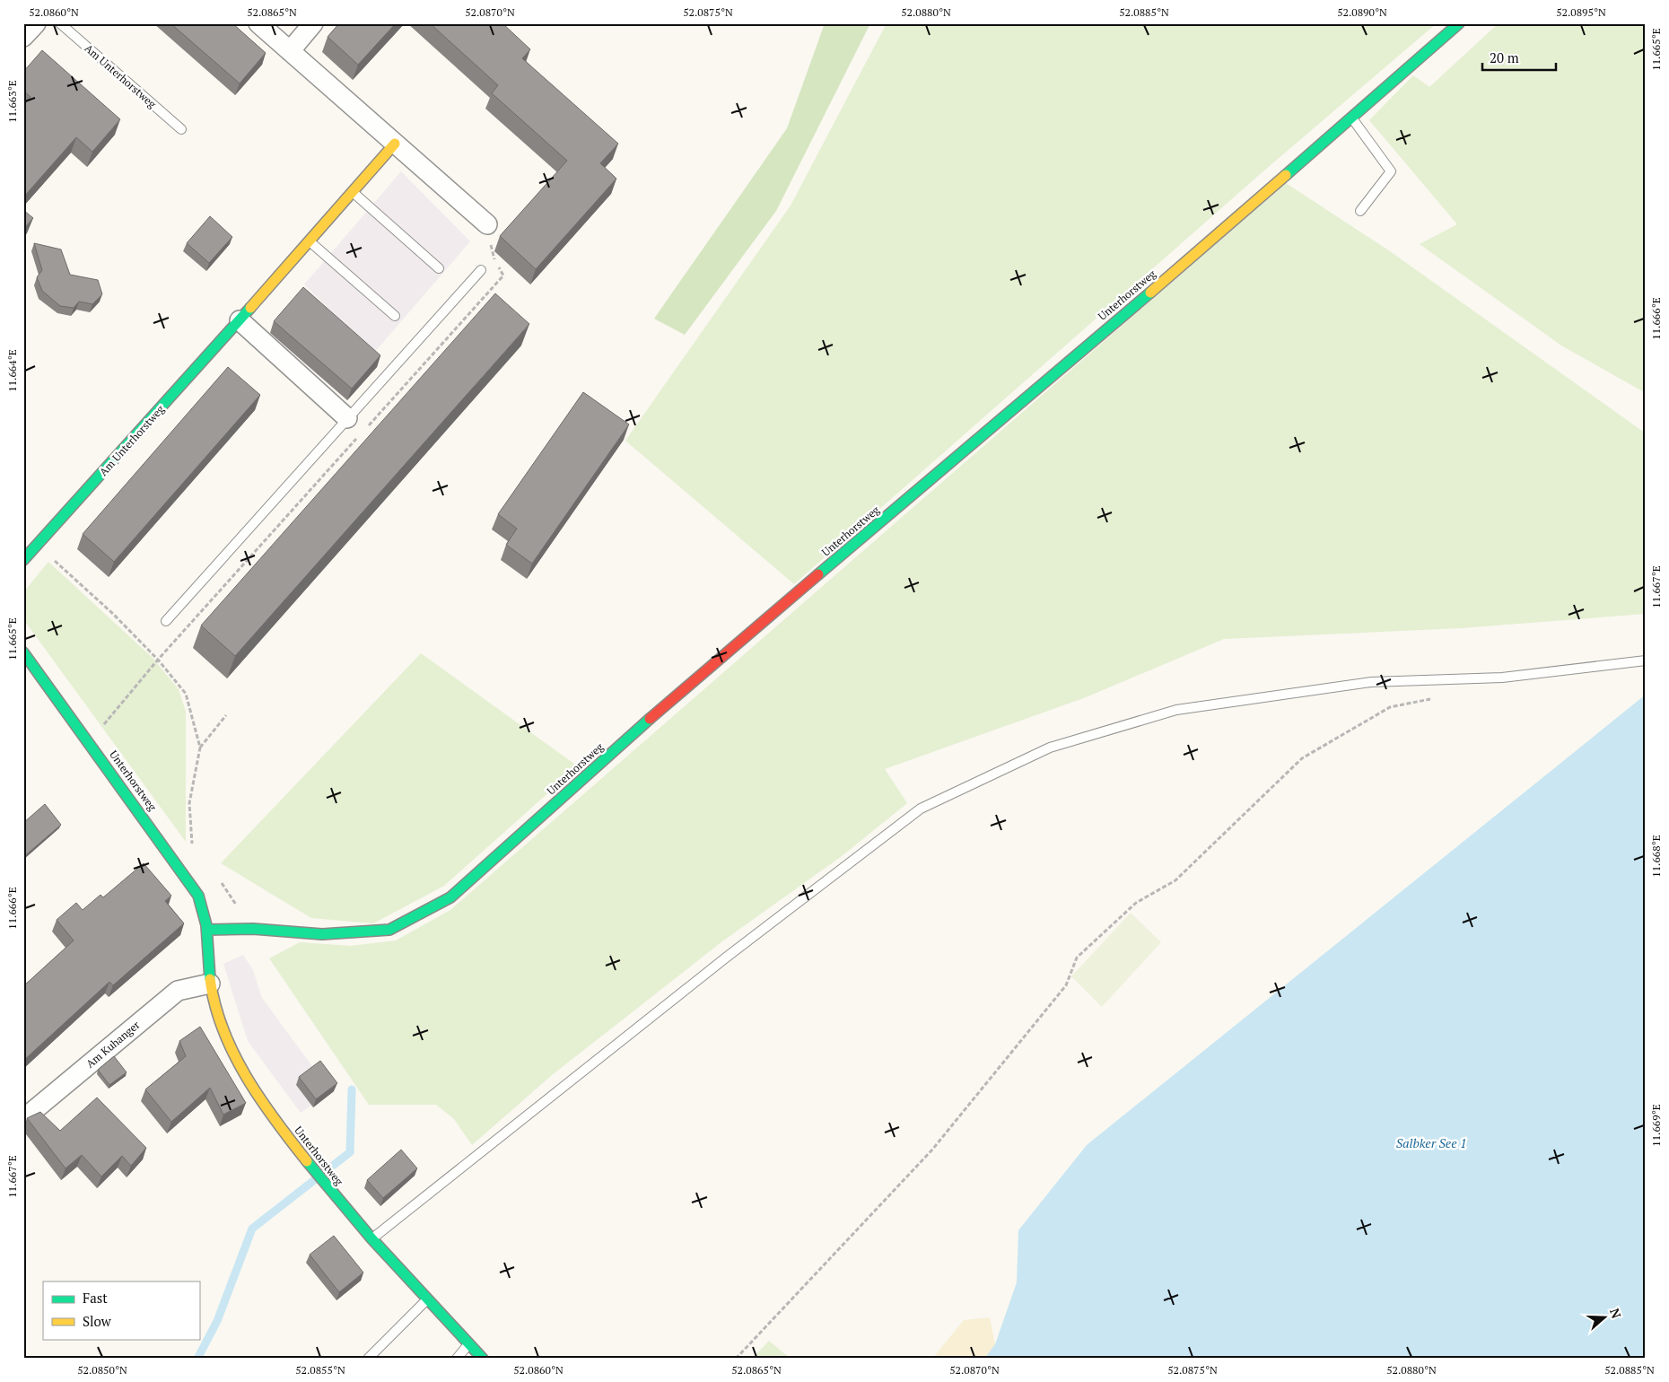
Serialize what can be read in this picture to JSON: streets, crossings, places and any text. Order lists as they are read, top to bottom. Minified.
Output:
{"streets":{"street":["Am Unterhorstweg","Unterhorstweg","Am Kuhanger"]},"crossings":[["Unterhorstweg","Am Kuhanger"]],"water":["Salbker See 1"],"legend":["Fast","Slow"],"scale_bar":"20 m","north":"right","coordinates":["52.0860°N","52.0865°N","52.0870°N","52.0875°N","52.0880°N","52.0885°N","52.0890°N","52.0895°N","11.665°E","11.663°E","11.666°E","11.664°E","11.667°E","11.668°E","11.669°E","52.0850°N","52.0855°N"]}
